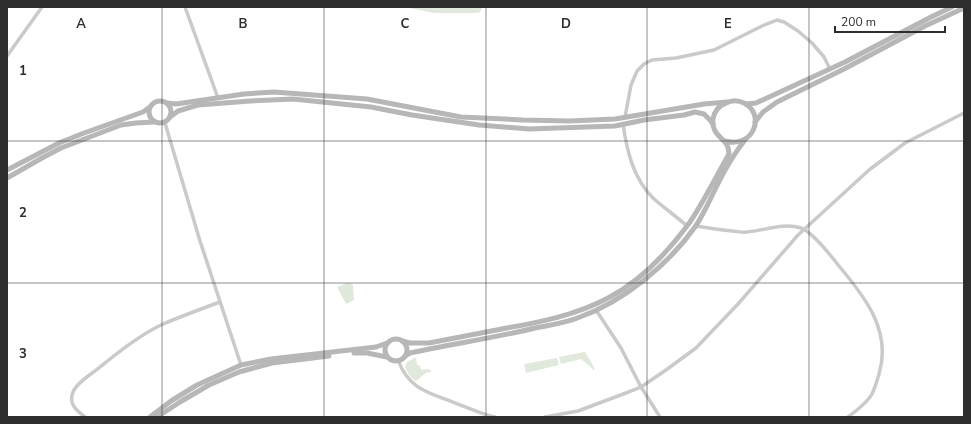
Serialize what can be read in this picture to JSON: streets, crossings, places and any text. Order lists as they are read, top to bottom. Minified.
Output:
{"scale_bar":"200 m","grid":{"columns":["A","B","C","D","E"],"rows":["1","2","3"]}}
